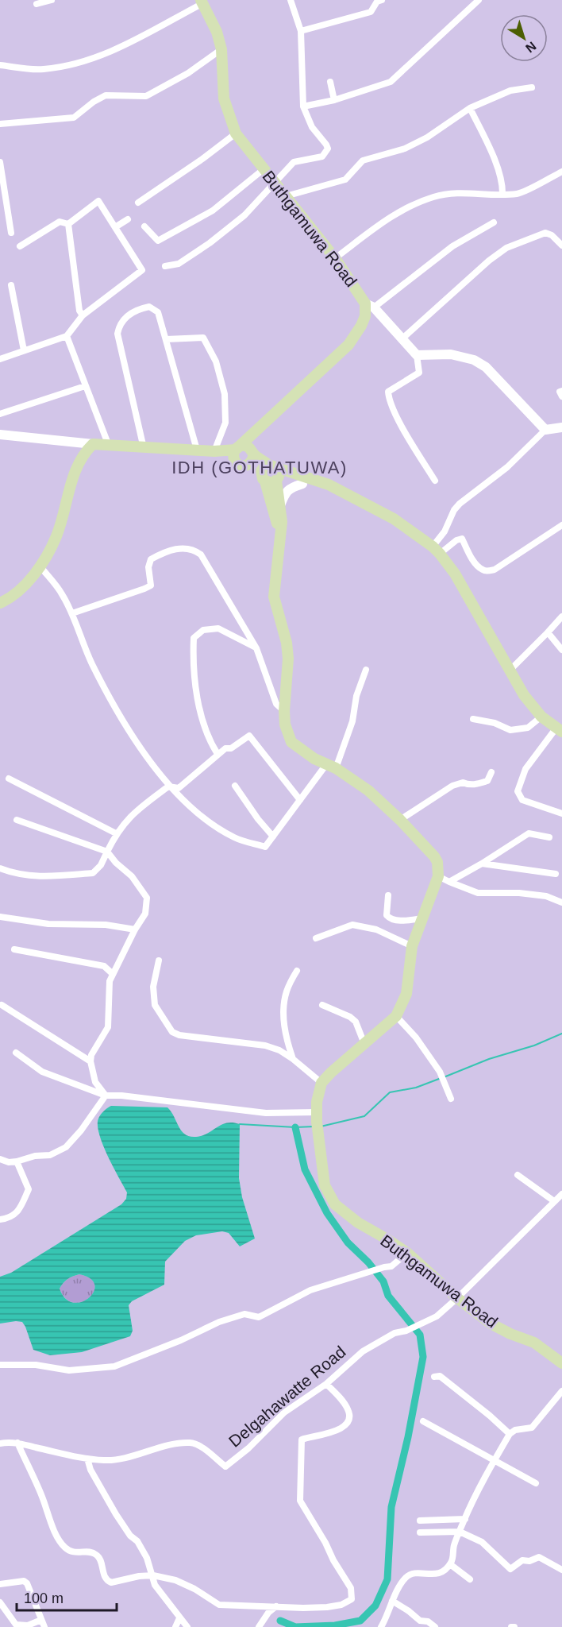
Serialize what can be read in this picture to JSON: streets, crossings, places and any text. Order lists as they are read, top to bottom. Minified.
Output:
{"streets":{"main road":["Buthgamuwa Road"],"street":["Delgahawatte Road"]},"crossings":[["Buthgamuwa Road","Delgahawatte Road"]],"districts":["IDH (GOTHATUWA)"],"scale_bar":"100 m","north":"bottom right"}
